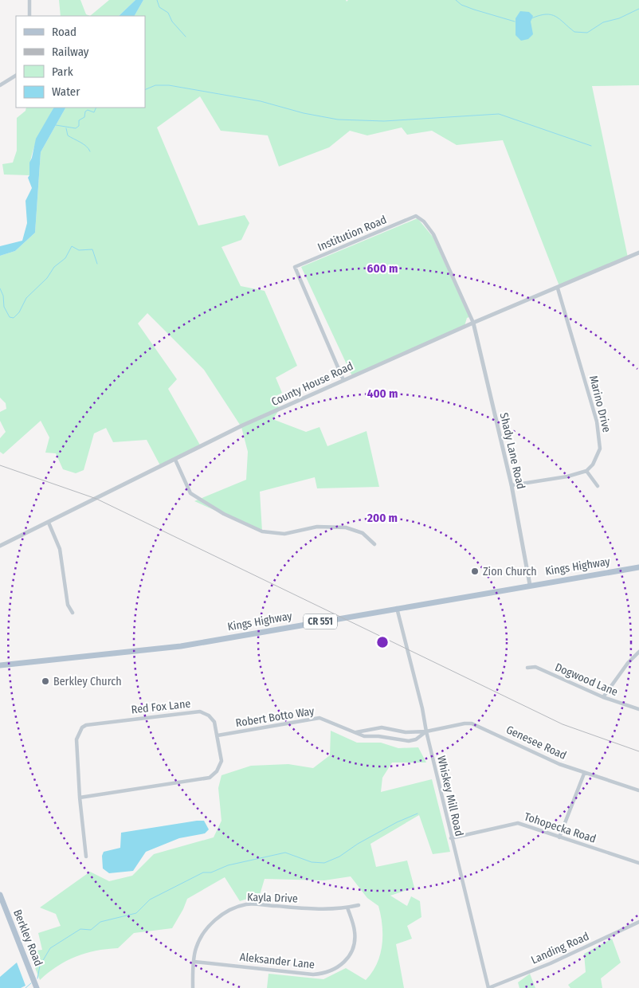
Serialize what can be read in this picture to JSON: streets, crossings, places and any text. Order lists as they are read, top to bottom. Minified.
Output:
{"streets":{"main road":["Kings Highway","CR 551","Berkley Road"],"street":["Institution Road","County House Road","Marino Drive","Shady Lane Road","Dogwood Lane","Red Fox Lane","Robert Botto Way","Genesee Road","Whiskey Mill Road","Tohopecka Road","Kayla Drive","Landing Road","Aleksander Lane"]},"crossings":[["Institution Road","County House Road"],["Institution Road","Shady Lane Road"],["County House Road","Marino Drive"],["County House Road","Shady Lane Road"],["Shady Lane Road","Kings Highway"],["Kings Highway","Whiskey Mill Road"],["Red Fox Lane","Robert Botto Way"],["Robert Botto Way","Genesee Road"],["Robert Botto Way","Whiskey Mill Road"],["Genesee Road","Whiskey Mill Road"],["Whiskey Mill Road","Tohopecka Road"],["Whiskey Mill Road","Landing Road"],["Kayla Drive","Aleksander Lane"]],"places":["Zion Church","Berkley Church"],"legend":["Road","Railway","Park","Water"],"rings":["600 m","400 m","200 m"]}
